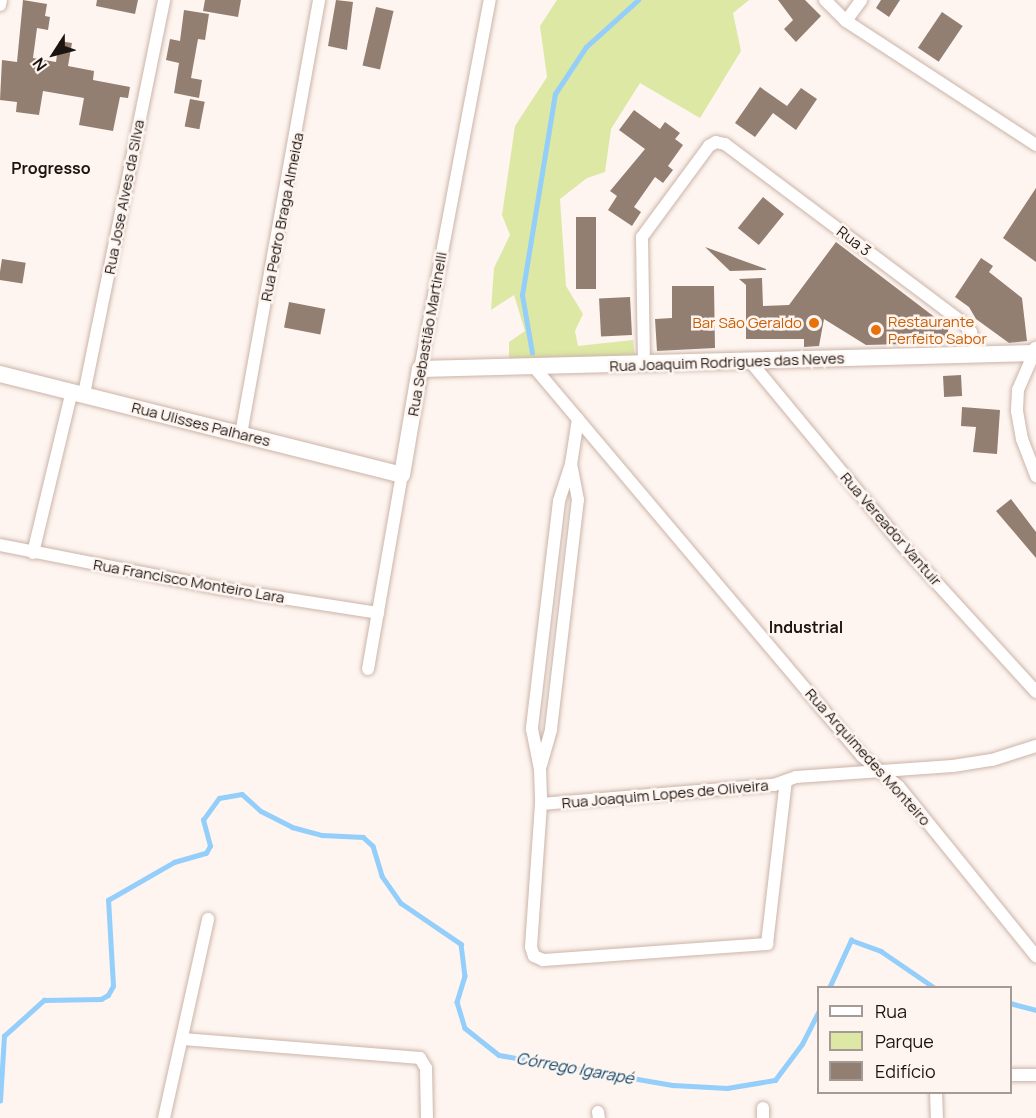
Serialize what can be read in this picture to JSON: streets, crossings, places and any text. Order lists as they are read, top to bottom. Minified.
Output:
{"streets":{"street":["Rua Jose Alves da Silva","Rua Pedro Braga Almeida","Rua 3","Rua Sebastião Martinelli","Rua Joaquim Rodrigues das Neves","Rua Ulisses Palhares","Rua Vereador Vantuir","Rua Francisco Monteiro Lara","Rua Arquimedes Monteiro","Rua Joaquim Lopes de Oliveira"]},"crossings":[["Rua Jose Alves da Silva","Rua Ulisses Palhares"],["Rua Jose Alves da Silva","Rua Francisco Monteiro Lara"],["Rua Pedro Braga Almeida","Rua Ulisses Palhares"],["Rua 3","Rua Joaquim Rodrigues das Neves"],["Rua Sebastião Martinelli","Rua Joaquim Rodrigues das Neves"],["Rua Sebastião Martinelli","Rua Ulisses Palhares"],["Rua Sebastião Martinelli","Rua Francisco Monteiro Lara"],["Rua Joaquim Rodrigues das Neves","Rua Vereador Vantuir"],["Rua Joaquim Rodrigues das Neves","Rua Arquimedes Monteiro"],["Rua Arquimedes Monteiro","Rua Joaquim Lopes de Oliveira"]],"districts":["Progresso","Industrial"],"water":["Córrego Igarapé"],"places":["Bar São Geraldo","Restaurante Perfeito Sabor"],"legend":["Rua","Parque","Edifício"],"north":"bottom left"}
